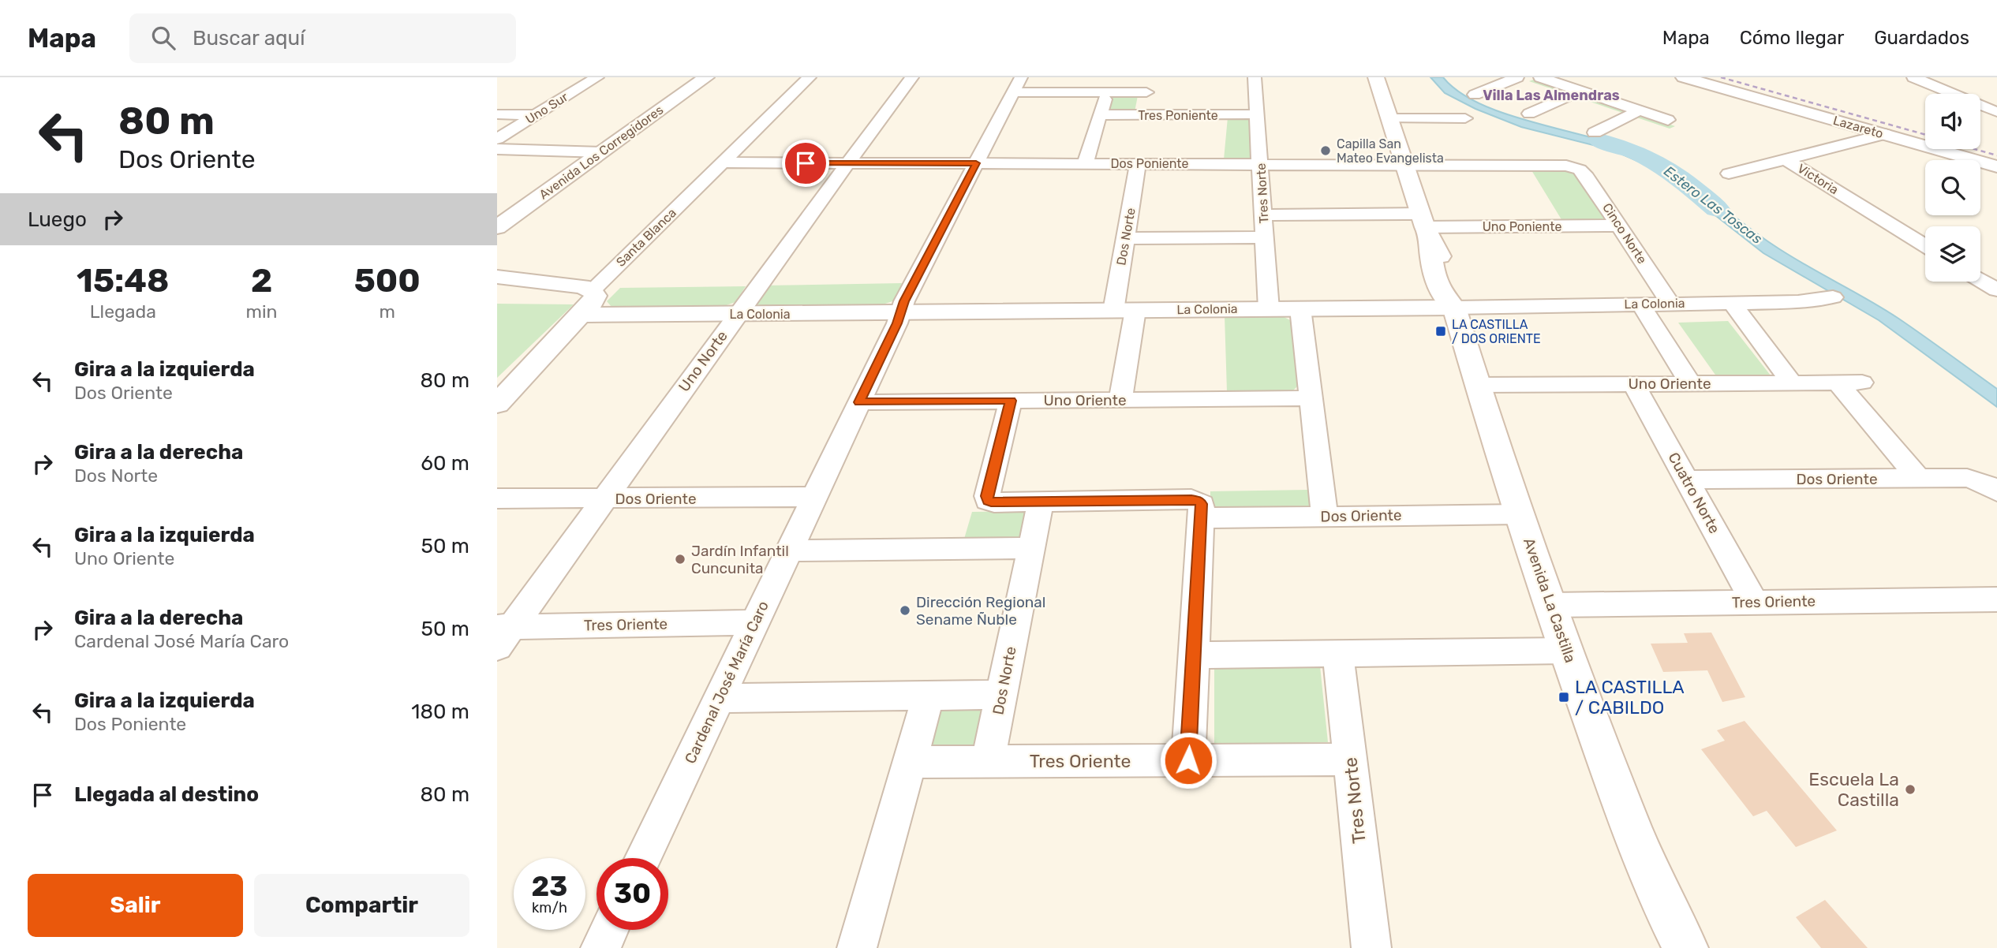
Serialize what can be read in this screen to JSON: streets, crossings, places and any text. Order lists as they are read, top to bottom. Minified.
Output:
{"streets":{"street":["Uno Sur","Tres Poniente","Lazareto","Avenida Los Corregidores","Dos Poniente","Victoria","Tres Norte","Uno Poniente","Cinco Norte","Dos Norte","Santa Blanca","La Colonia","Uno Norte","Uno Oriente","Dos Oriente","Cuatro Norte","Avenida La Castilla","Tres Oriente","Cardenal José María Caro"]},"crossings":[["Tres Poniente","Tres Norte"],["Lazareto","Victoria"],["Dos Poniente","Tres Norte"],["Dos Poniente","Cinco Norte"],["Dos Poniente","Dos Norte"],["Dos Poniente","Santa Blanca"],["Dos Poniente","Uno Norte"],["Dos Poniente","Avenida La Castilla"],["Dos Poniente","Cardenal José María Caro"],["Tres Norte","Uno Poniente"],["Tres Norte","La Colonia"],["Tres Norte","Tres Oriente"],["Uno Poniente","Cinco Norte"],["Uno Poniente","Avenida La Castilla"],["Cinco Norte","La Colonia"],["Dos Norte","La Colonia"],["Dos Norte","Uno Oriente"],["Dos Norte","Dos Oriente"],["Dos Norte","Tres Oriente"],["Santa Blanca","La Colonia"],["La Colonia","Uno Norte"],["La Colonia","Avenida La Castilla"],["La Colonia","Cardenal José María Caro"],["Uno Norte","Dos Oriente"],["Uno Norte","Tres Oriente"],["Uno Oriente","Dos Oriente"],["Uno Oriente","Cuatro Norte"],["Uno Oriente","Avenida La Castilla"],["Uno Oriente","Cardenal José María Caro"],["Dos Oriente","Cuatro Norte"],["Dos Oriente","Avenida La Castilla"],["Dos Oriente","Cardenal José María Caro"],["Cuatro Norte","Tres Oriente"],["Avenida La Castilla","Tres Oriente"],["Tres Oriente","Cardenal José María Caro"]],"districts":["Villa Las Almendras"],"water":["Estero Las Toscas"],"places":{"other":["Capilla San Mateo Evangelista","Jardín Infantil Cuncunita","Dirección Regional Sename Ñuble","Escuela La Castilla"],"transit":["LA CASTILLA / DOS ORIENTE","LA CASTILLA / CABILDO"]},"page":{"header":"Mapa","search":"Buscar aquí","nav":["Mapa","Cómo llegar","Guardados"],"turn":["80 m","Dos Oriente"],"then":"Luego","eta":["15:48","Llegada","2","min","500","m"],"list":[{"name":"Gira a la izquierda","note":"Dos Oriente","value":"80 m"},{"name":"Gira a la derecha","note":"Dos Norte","value":"60 m"},{"name":"Gira a la izquierda","note":"Uno Oriente","value":"50 m"},{"name":"Gira a la derecha","note":"Cardenal José María Caro","value":"50 m"},{"name":"Gira a la izquierda","note":"Dos Poniente","value":"180 m"},{"name":"Llegada al destino","value":"80 m"}],"speed":"23 km/h","limit":"30","buttons":["Salir","Compartir"]}}
